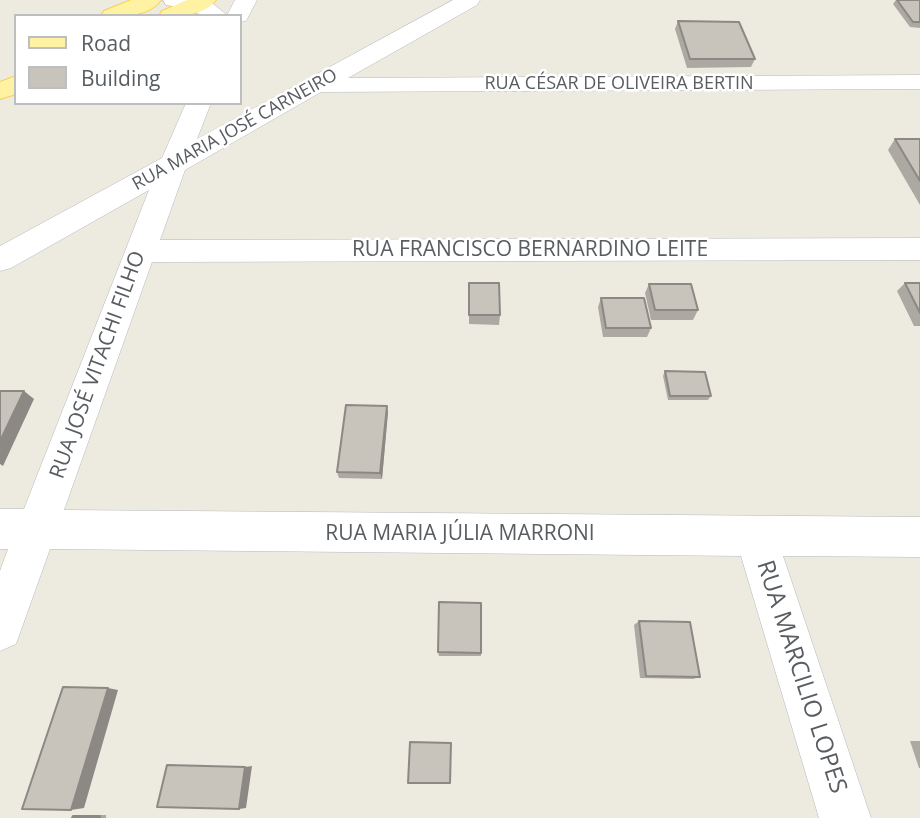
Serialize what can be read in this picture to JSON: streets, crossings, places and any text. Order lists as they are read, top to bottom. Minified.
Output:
{"streets":{"street":["RUA CÉSAR DE OLIVEIRA BERTIN","RUA MARIA JOSÉ CARNEIRO","RUA FRANCISCO BERNARDINO LEITE","RUA JOSÉ VITACHI FILHO","RUA MARIA JÚLIA MARRONI","RUA MARCILIO LOPES"]},"crossings":[["RUA CÉSAR DE OLIVEIRA BERTIN","RUA MARIA JOSÉ CARNEIRO"],["RUA MARIA JOSÉ CARNEIRO","RUA JOSÉ VITACHI FILHO"],["RUA FRANCISCO BERNARDINO LEITE","RUA JOSÉ VITACHI FILHO"],["RUA JOSÉ VITACHI FILHO","RUA MARIA JÚLIA MARRONI"],["RUA MARIA JÚLIA MARRONI","RUA MARCILIO LOPES"]],"legend":["Road","Building"]}
